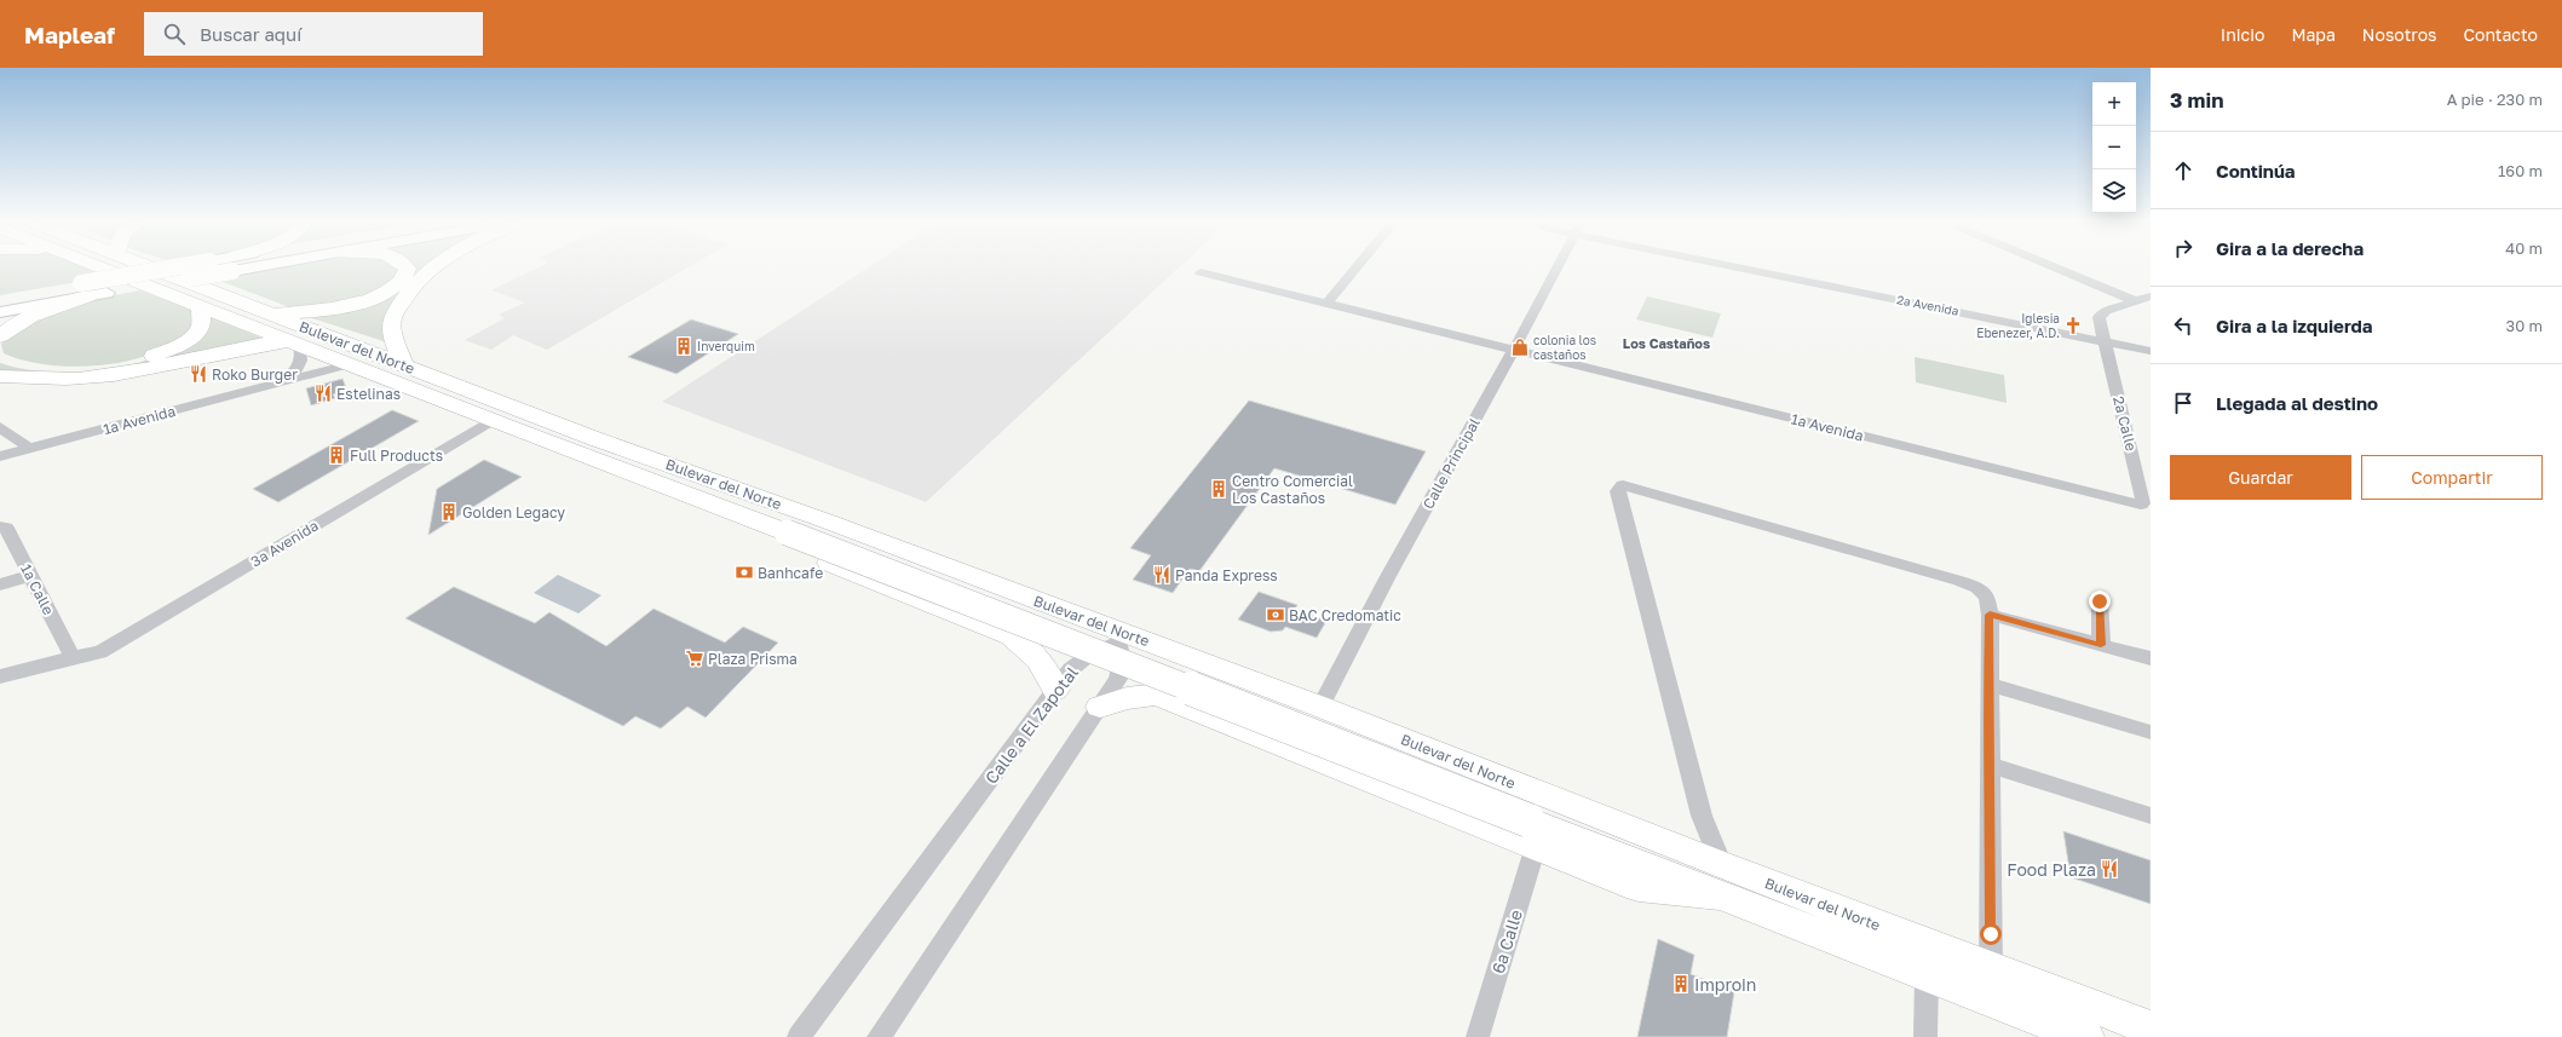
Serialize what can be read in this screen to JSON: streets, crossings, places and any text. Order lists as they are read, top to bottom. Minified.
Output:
{"streets":{"highway":["Bulevar del Norte"],"street":["2a Avenida","1a Avenida","2a Calle","Calle Principal","3a Avenida","1a Calle","Calle a El Zapotal","6a Calle"]},"crossings":[["2a Avenida","2a Calle"],["Bulevar del Norte","1a Avenida"],["Bulevar del Norte","Calle Principal"],["Bulevar del Norte","3a Avenida"],["Bulevar del Norte","6a Calle"],["1a Avenida","2a Calle"],["1a Avenida","Calle Principal"],["3a Avenida","1a Calle"]],"districts":["Los Castaños"],"places":{"church":["Iglesia Ebenezer, A.D."],"building":["Inverquim","Full Products","Centro Comercial Los Castaños","Golden Legacy","Improin"],"shop":["colonia los castaños"],"restaurant":["Roko Burger","Estelinas","Panda Express","Food Plaza"],"bank":["Banhcafe","BAC Credomatic"],"supermarket":["Plaza Prisma"]},"page":{"header":"Mapleaf","search":"Buscar aquí","nav":["Inicio","Mapa","Nosotros","Contacto"],"heading":["3 min","A pie · 230 m"],"map_buttons":["+","−"],"list":[["Continúa","160 m"],["Gira a la derecha","40 m"],["Gira a la izquierda","30 m"],"Llegada al destino"],"buttons":["Guardar","Compartir"]}}
